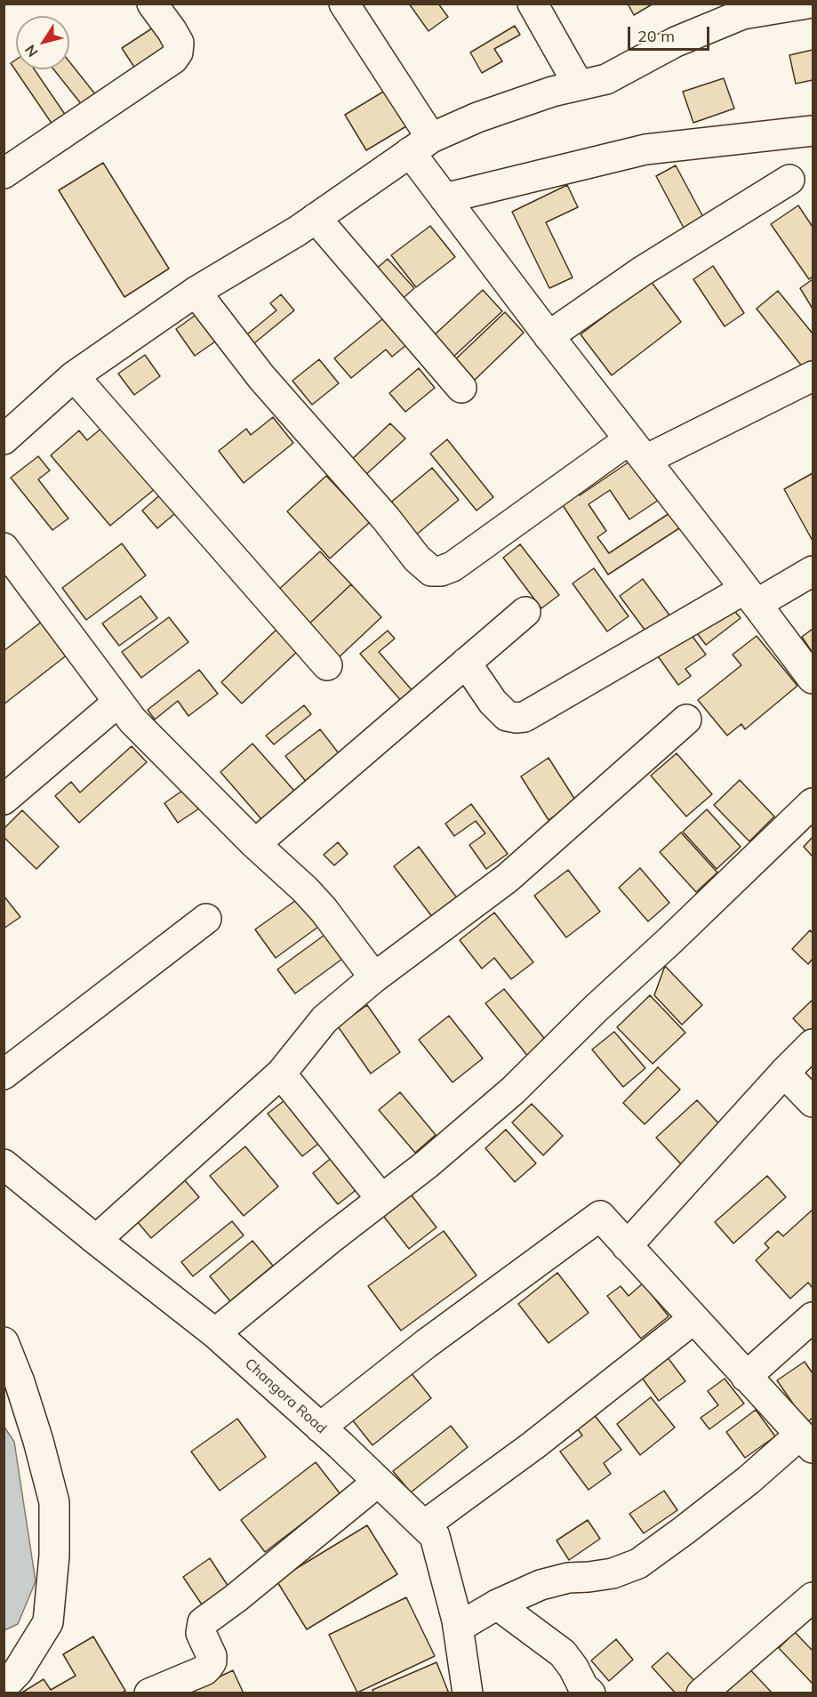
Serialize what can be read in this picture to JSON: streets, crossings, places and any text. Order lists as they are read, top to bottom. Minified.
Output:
{"streets":{"street":["Changora Road"]},"scale_bar":"20 m","north":"bottom left"}
